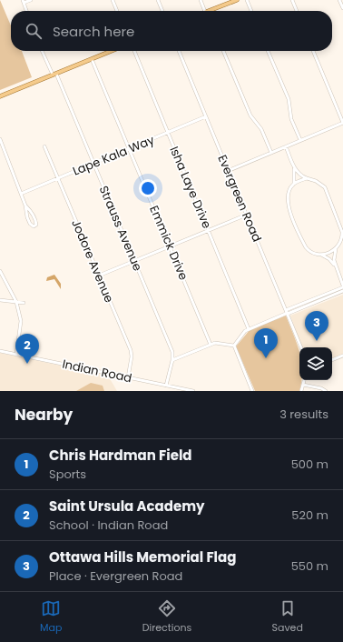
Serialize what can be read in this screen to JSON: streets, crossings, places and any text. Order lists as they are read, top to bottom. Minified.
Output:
{"streets":{"street":["Lape Kala Way","Isha Laye Drive","Evergreen Road","Strauss Avenue","Emmick Drive","Jodore Avenue","Indian Road"]},"crossings":[["Lape Kala Way","Isha Laye Drive"],["Lape Kala Way","Evergreen Road"],["Lape Kala Way","Strauss Avenue"],["Lape Kala Way","Emmick Drive"],["Lape Kala Way","Jodore Avenue"],["Strauss Avenue","Indian Road"],["Jodore Avenue","Indian Road"]],"page":{"search":"Search here","pins":["3","1","2"],"heading":["Nearby","3 results"],"list":[{"mark":"1","name":"Chris Hardman Field","note":"Sports","value":"500 m"},{"mark":"2","name":"Saint Ursula Academy","note":"School · Indian Road","value":"520 m"},{"mark":"3","name":"Ottawa Hills Memorial Flag","note":"Place · Evergreen Road","value":"550 m"}],"nav":["Map","Directions","Saved"]}}
